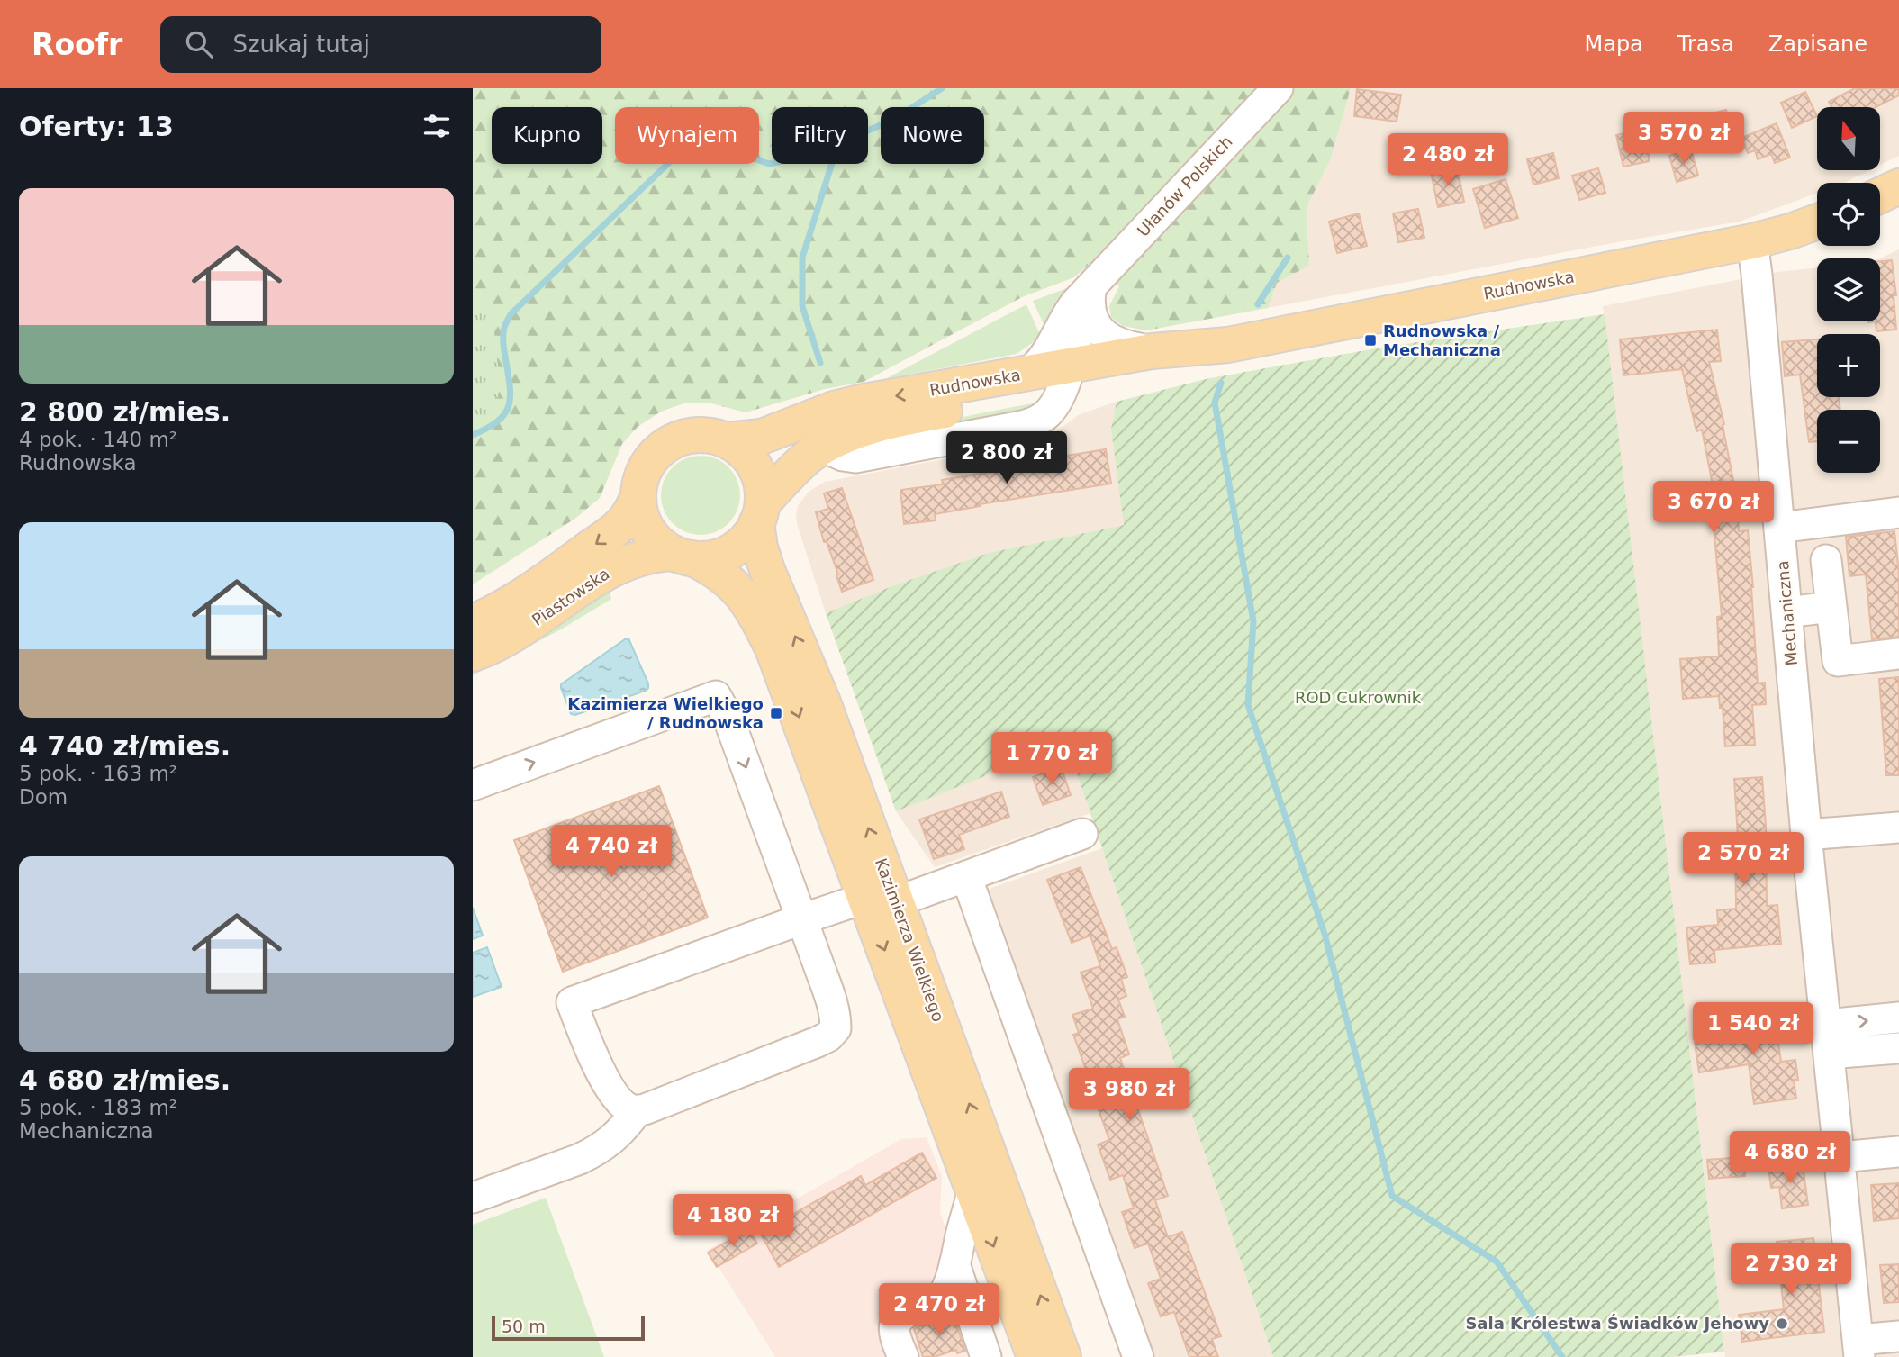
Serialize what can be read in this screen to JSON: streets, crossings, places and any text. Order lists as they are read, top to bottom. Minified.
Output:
{"streets":{"main road":["Rudnowska","Piastowska","Kazimierza Wielkiego"],"street":["Ułanów Polskich","Mechaniczna"]},"crossings":[["Ułanów Polskich","Rudnowska"],["Rudnowska","Piastowska"],["Rudnowska","Mechaniczna"],["Rudnowska","Kazimierza Wielkiego"],["Piastowska","Kazimierza Wielkiego"]],"parks":["ROD Cukrownik"],"places":{"transit":["Rudnowska / Mechaniczna","Kazimierza Wielkiego / Rudnowska"],"other":["Sala Królestwa Świadków Jehowy"]},"scale_bar":"50 m","north":"top","page":{"header":"Roofr","search":"Szukaj tutaj","nav":["Mapa","Trasa","Zapisane"],"heading":"Oferty: 13","map_buttons":["+","−"],"chip":["Kupno","Wynajem","Filtry","Nowe"],"price":["3 570 zł","2 480 zł","2 800 zł","3 670 zł","1 770 zł","4 740 zł","2 570 zł","1 540 zł","3 980 zł","4 680 zł","4 180 zł","2 730 zł","2 470 zł"],"list":[{"name":"2 800 zł/mies.","note":"4 pok. · 140 m² · Rudnowska"},{"name":"4 740 zł/mies.","note":"5 pok. · 163 m² · Dom"},{"name":"4 680 zł/mies.","note":"5 pok. · 183 m² · Mechaniczna"}],"scale":"50 m"}}
